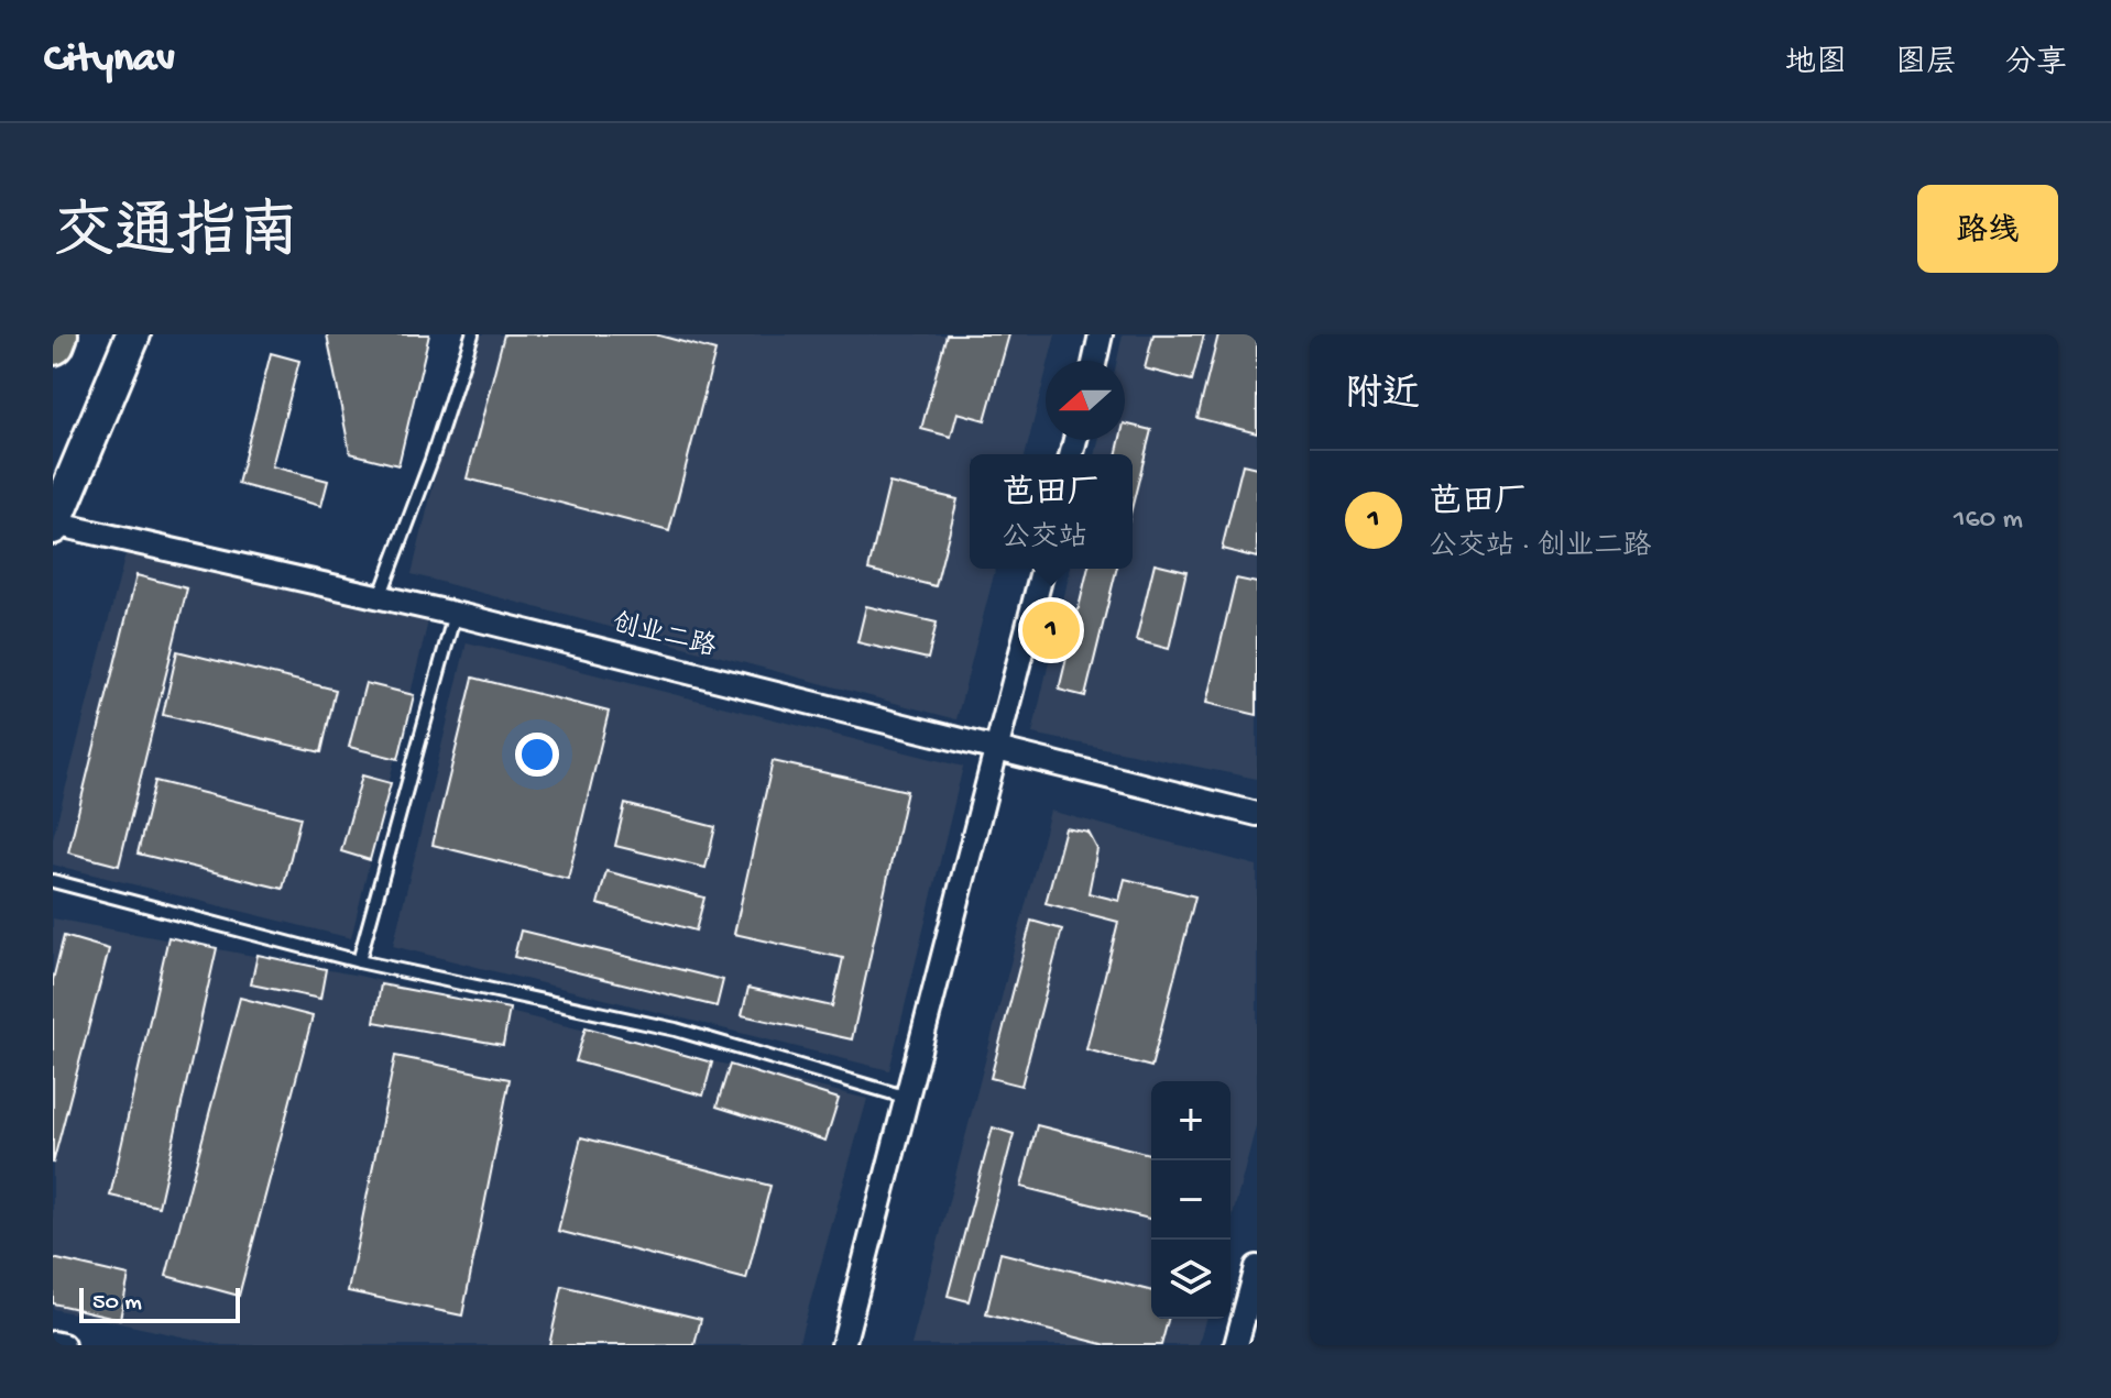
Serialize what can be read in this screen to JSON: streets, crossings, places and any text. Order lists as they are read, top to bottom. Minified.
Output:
{"streets":{"street":["创业二路"]},"scale_bar":"50 m","north":"left","page":{"header":"Citynav","nav":["地图","图层","分享"],"title":"交通指南","buttons":"路线","heading":"附近","list":[{"mark":"1","name":"芭田厂","note":"公交站 · 创业二路","value":"160 m"}],"popup":["芭田厂","公交站"],"pins":"1","map_buttons":["+","−"],"scale":"50 m"}}
